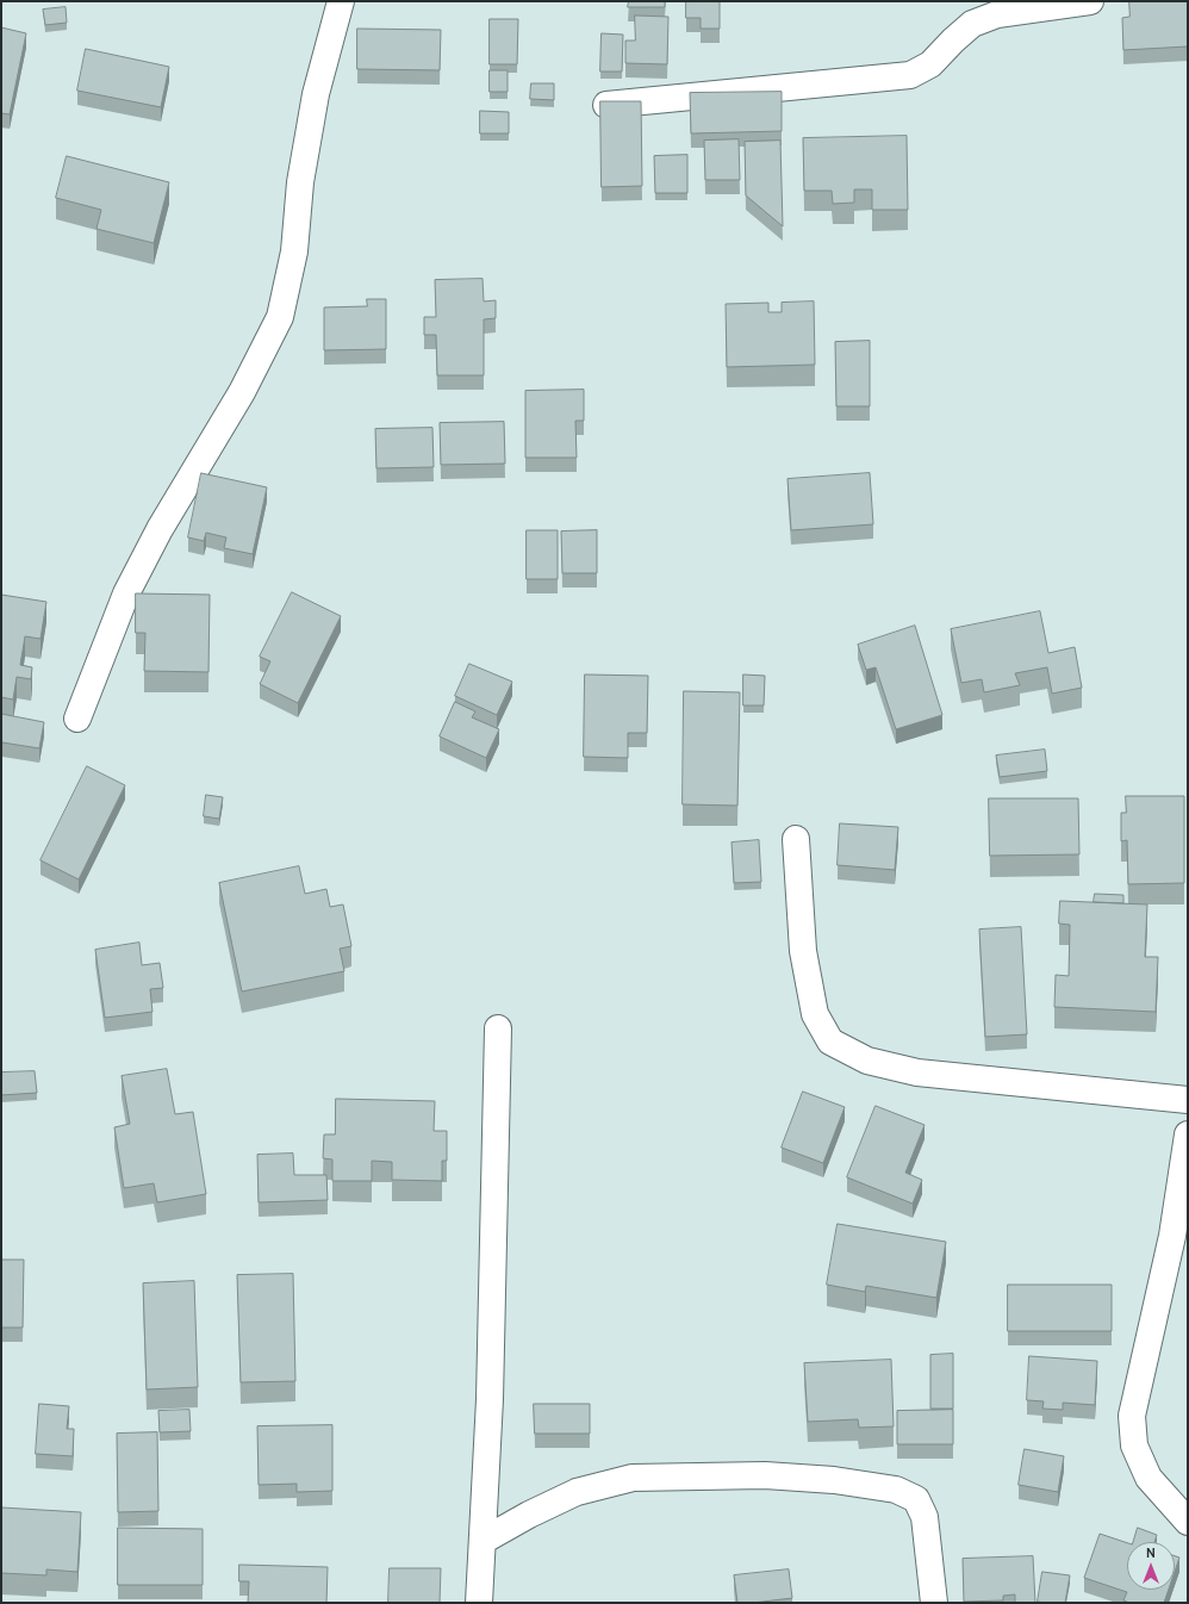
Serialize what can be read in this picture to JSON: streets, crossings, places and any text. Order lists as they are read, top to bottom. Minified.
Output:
{"north":"top"}
